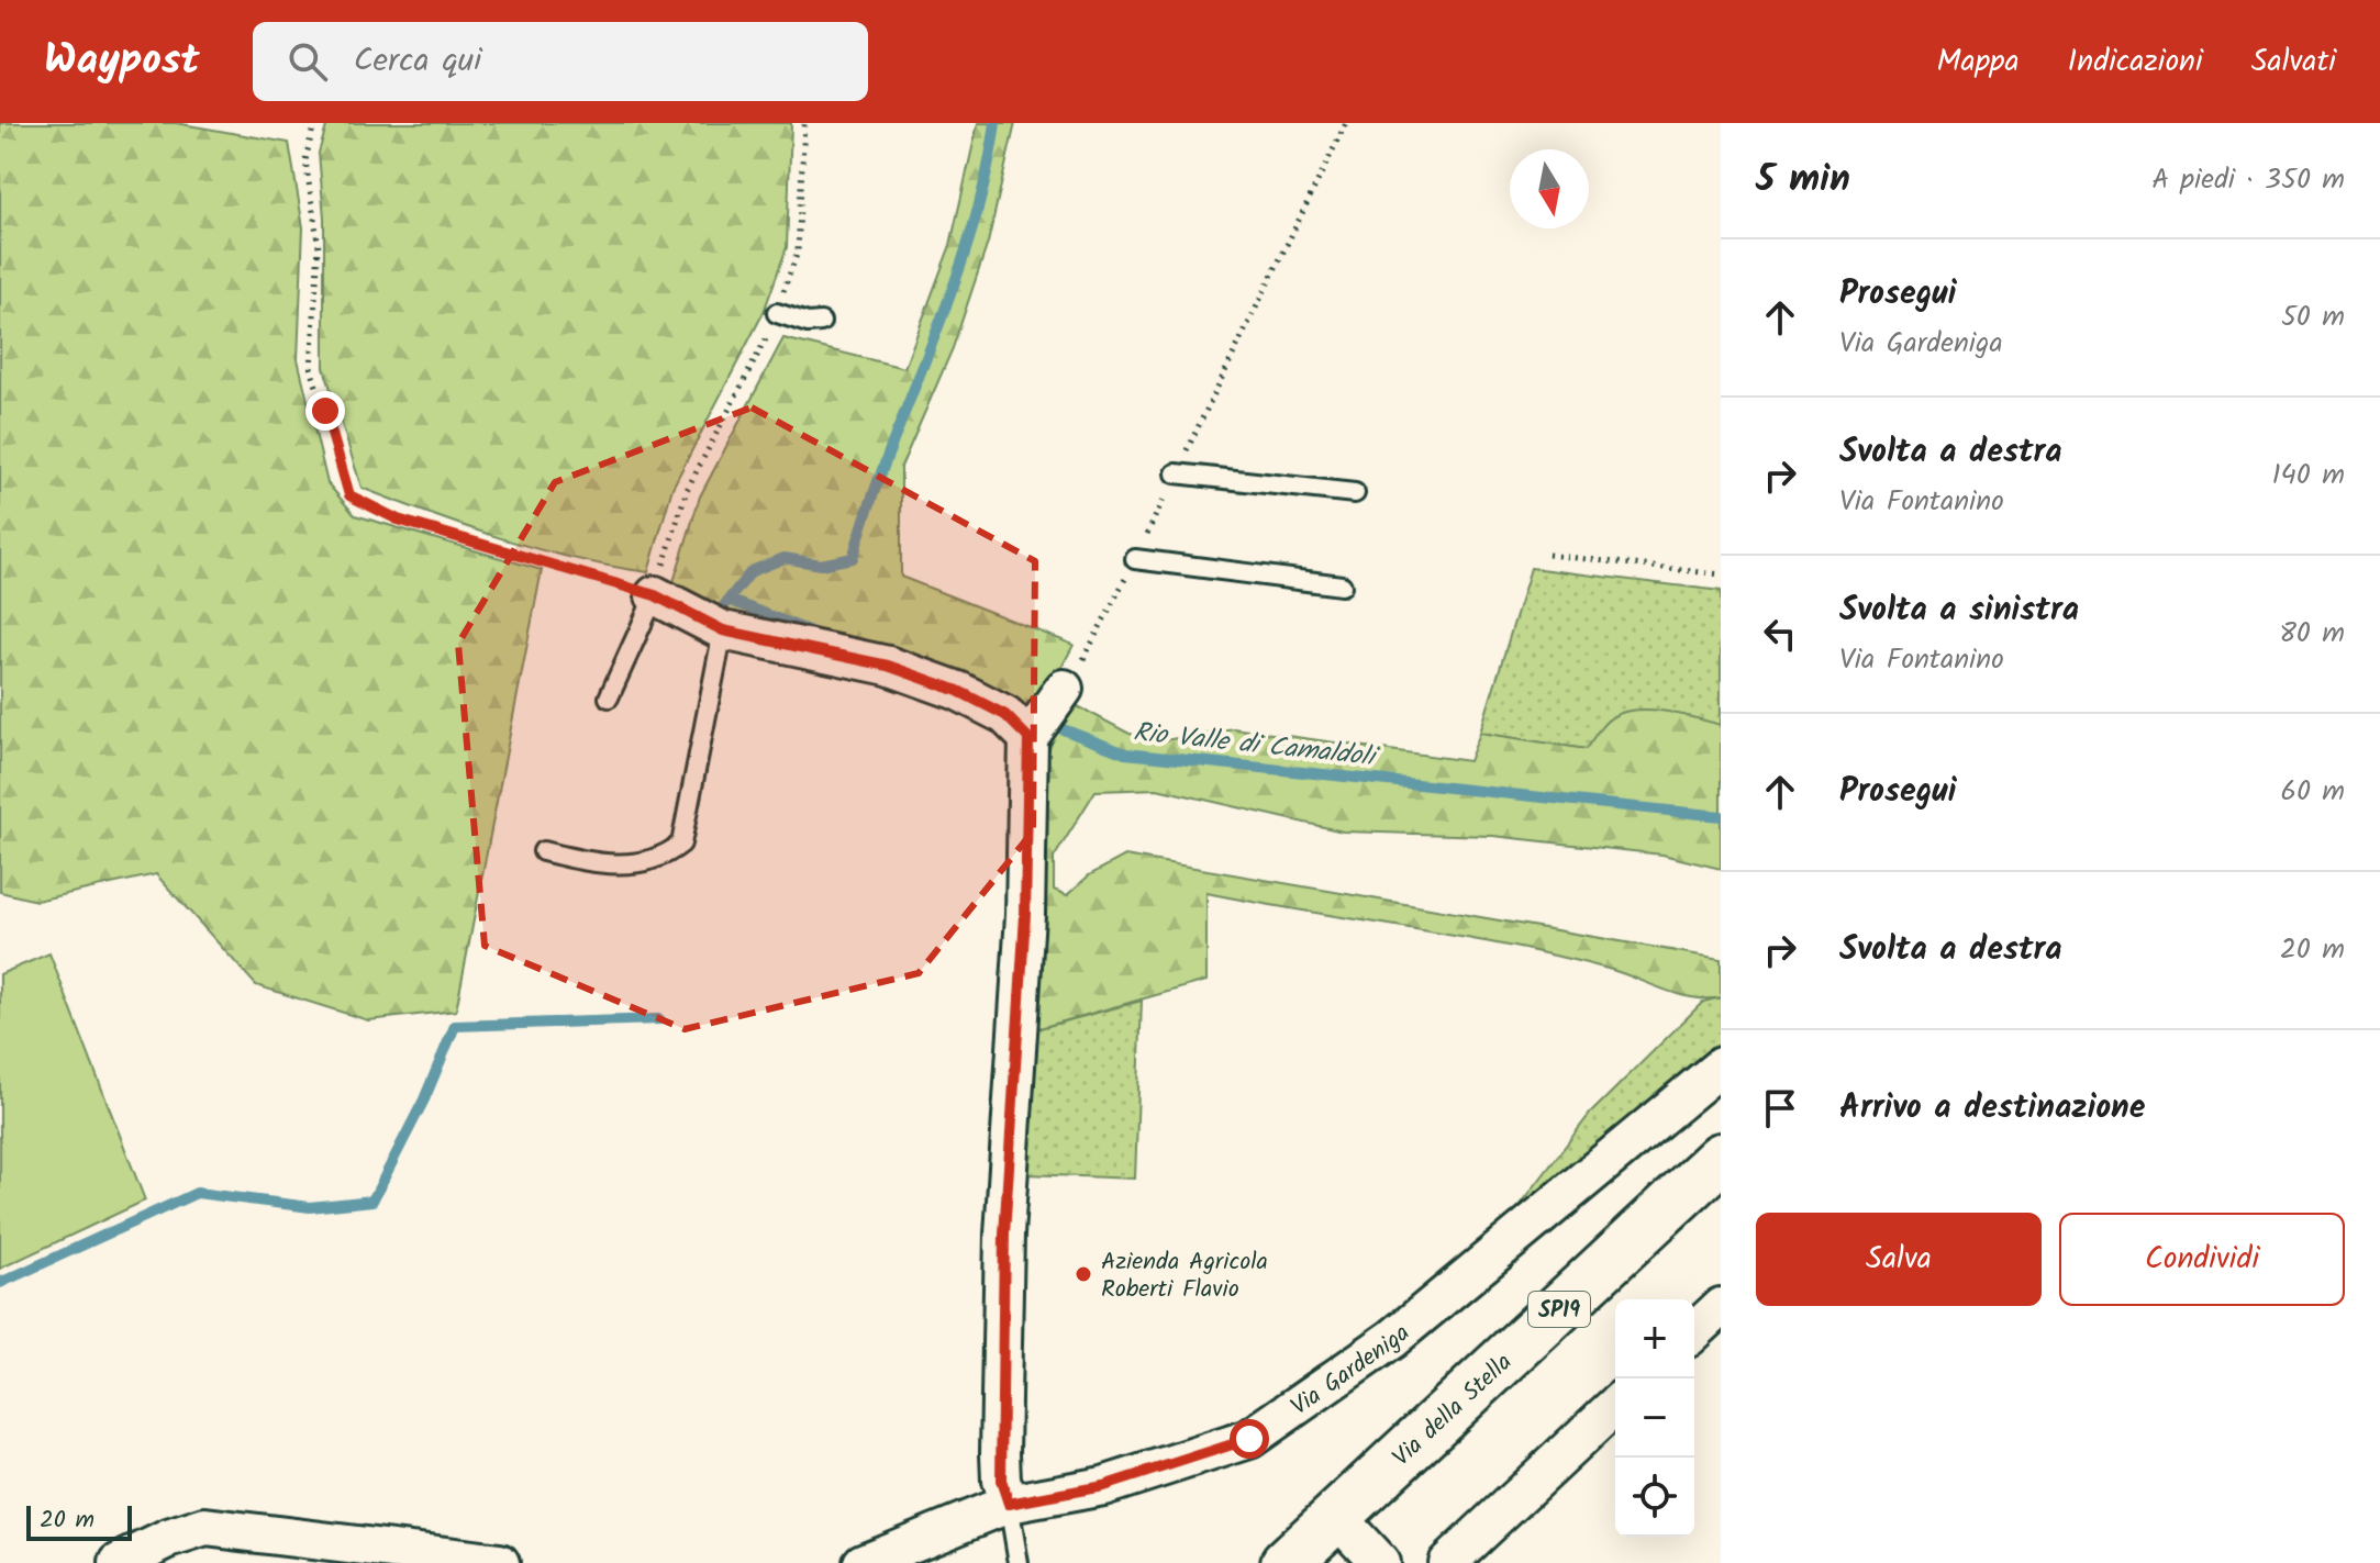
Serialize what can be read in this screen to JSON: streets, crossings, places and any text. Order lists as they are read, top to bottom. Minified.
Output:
{"streets":{"main road":["SP19","Via della Stella"],"street":["Via Gardeniga"]},"water":["Rio Valle di Camaldoli"],"places":["Azienda Agricola Roberti Flavio"],"scale_bar":"20 m","north":"bottom","page":{"header":"Waypost","search":"Cerca qui","nav":["Mappa","Indicazioni","Salvati"],"heading":["5 min","A piedi · 350 m"],"list":[["Prosegui","Via Gardeniga","50 m"],["Svolta a destra","Via Fontanino","140 m"],["Svolta a sinistra","Via Fontanino","80 m"],["Prosegui","60 m"],["Svolta a destra","20 m"],"Arrivo a destinazione"],"buttons":["Salva","Condividi"],"map_buttons":["+","−"],"scale":"20 m"}}
